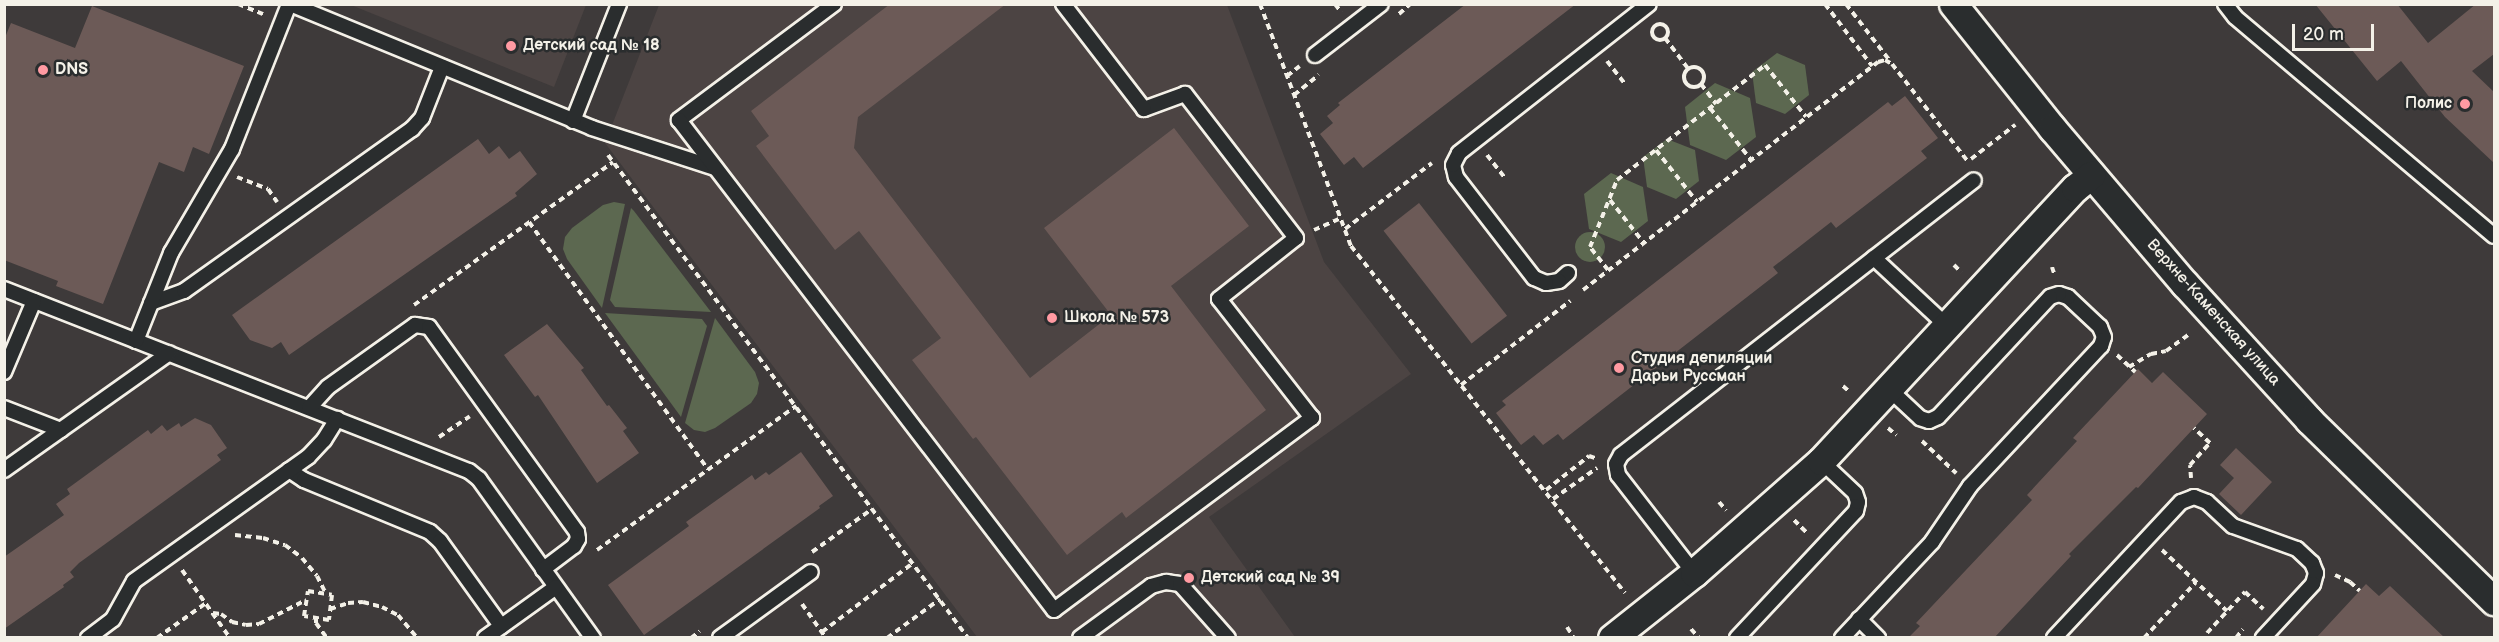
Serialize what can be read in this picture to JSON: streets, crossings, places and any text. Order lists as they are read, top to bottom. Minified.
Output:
{"streets":{"street":["Верхне-Каменская улица"]},"places":["Детский сад № 18","DNS","Полис","Школа № 573","Студия депиляции Дарьи Руссман","Детский сад № 39"],"scale_bar":"20 m"}
